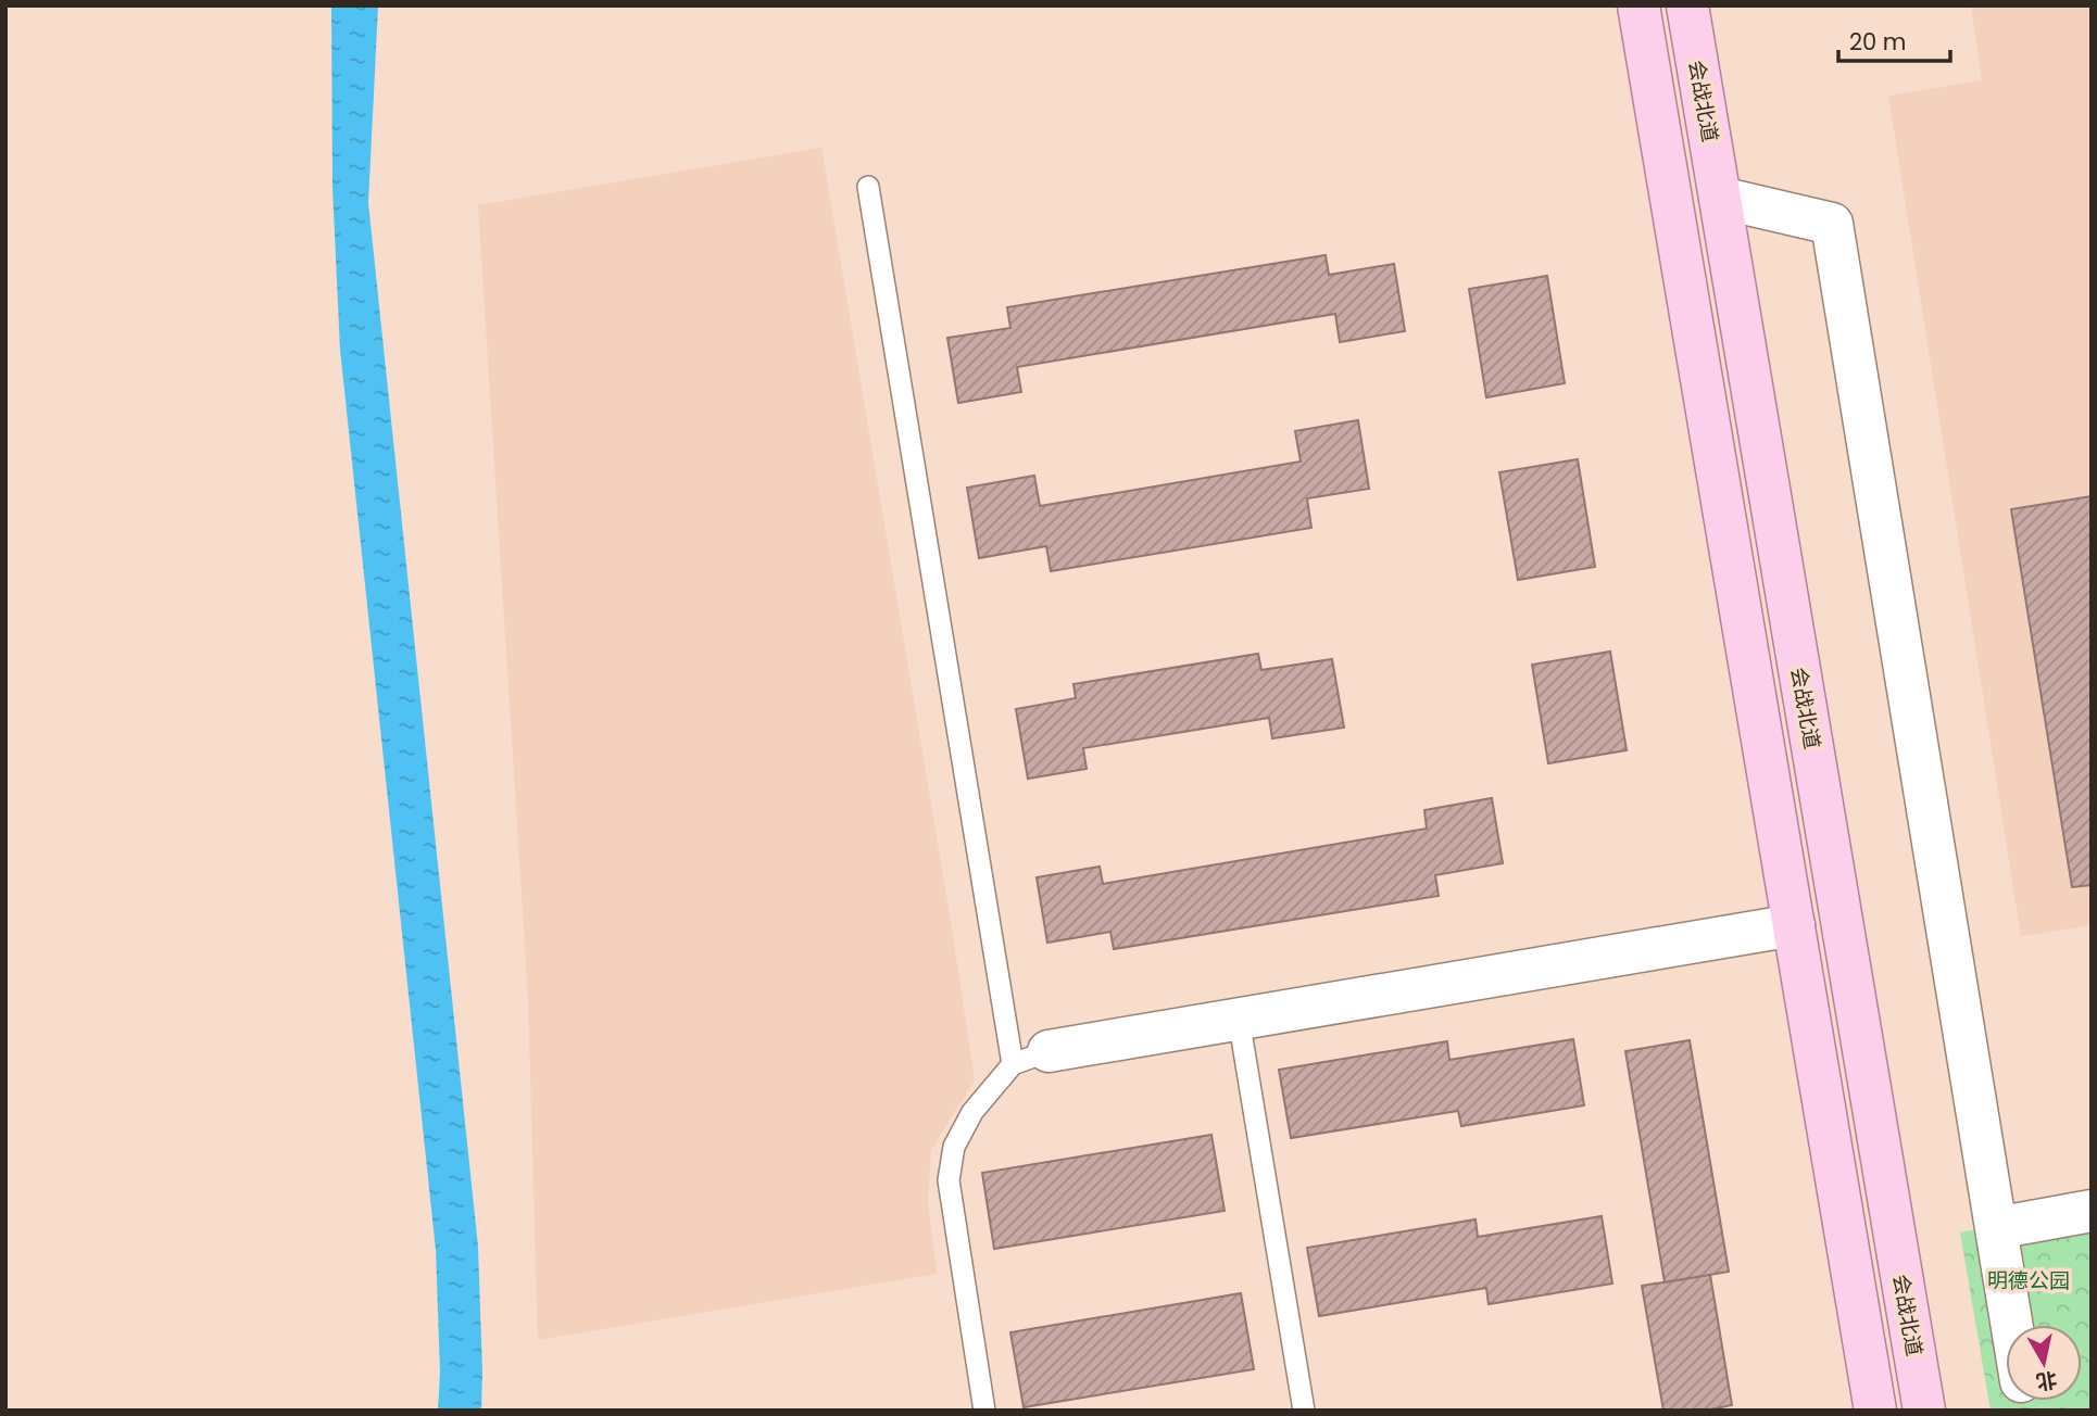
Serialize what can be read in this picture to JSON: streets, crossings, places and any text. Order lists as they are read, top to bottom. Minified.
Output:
{"streets":{"main road":["会战北道"]},"parks":["明德公园"],"scale_bar":"20 m","north":"bottom"}
